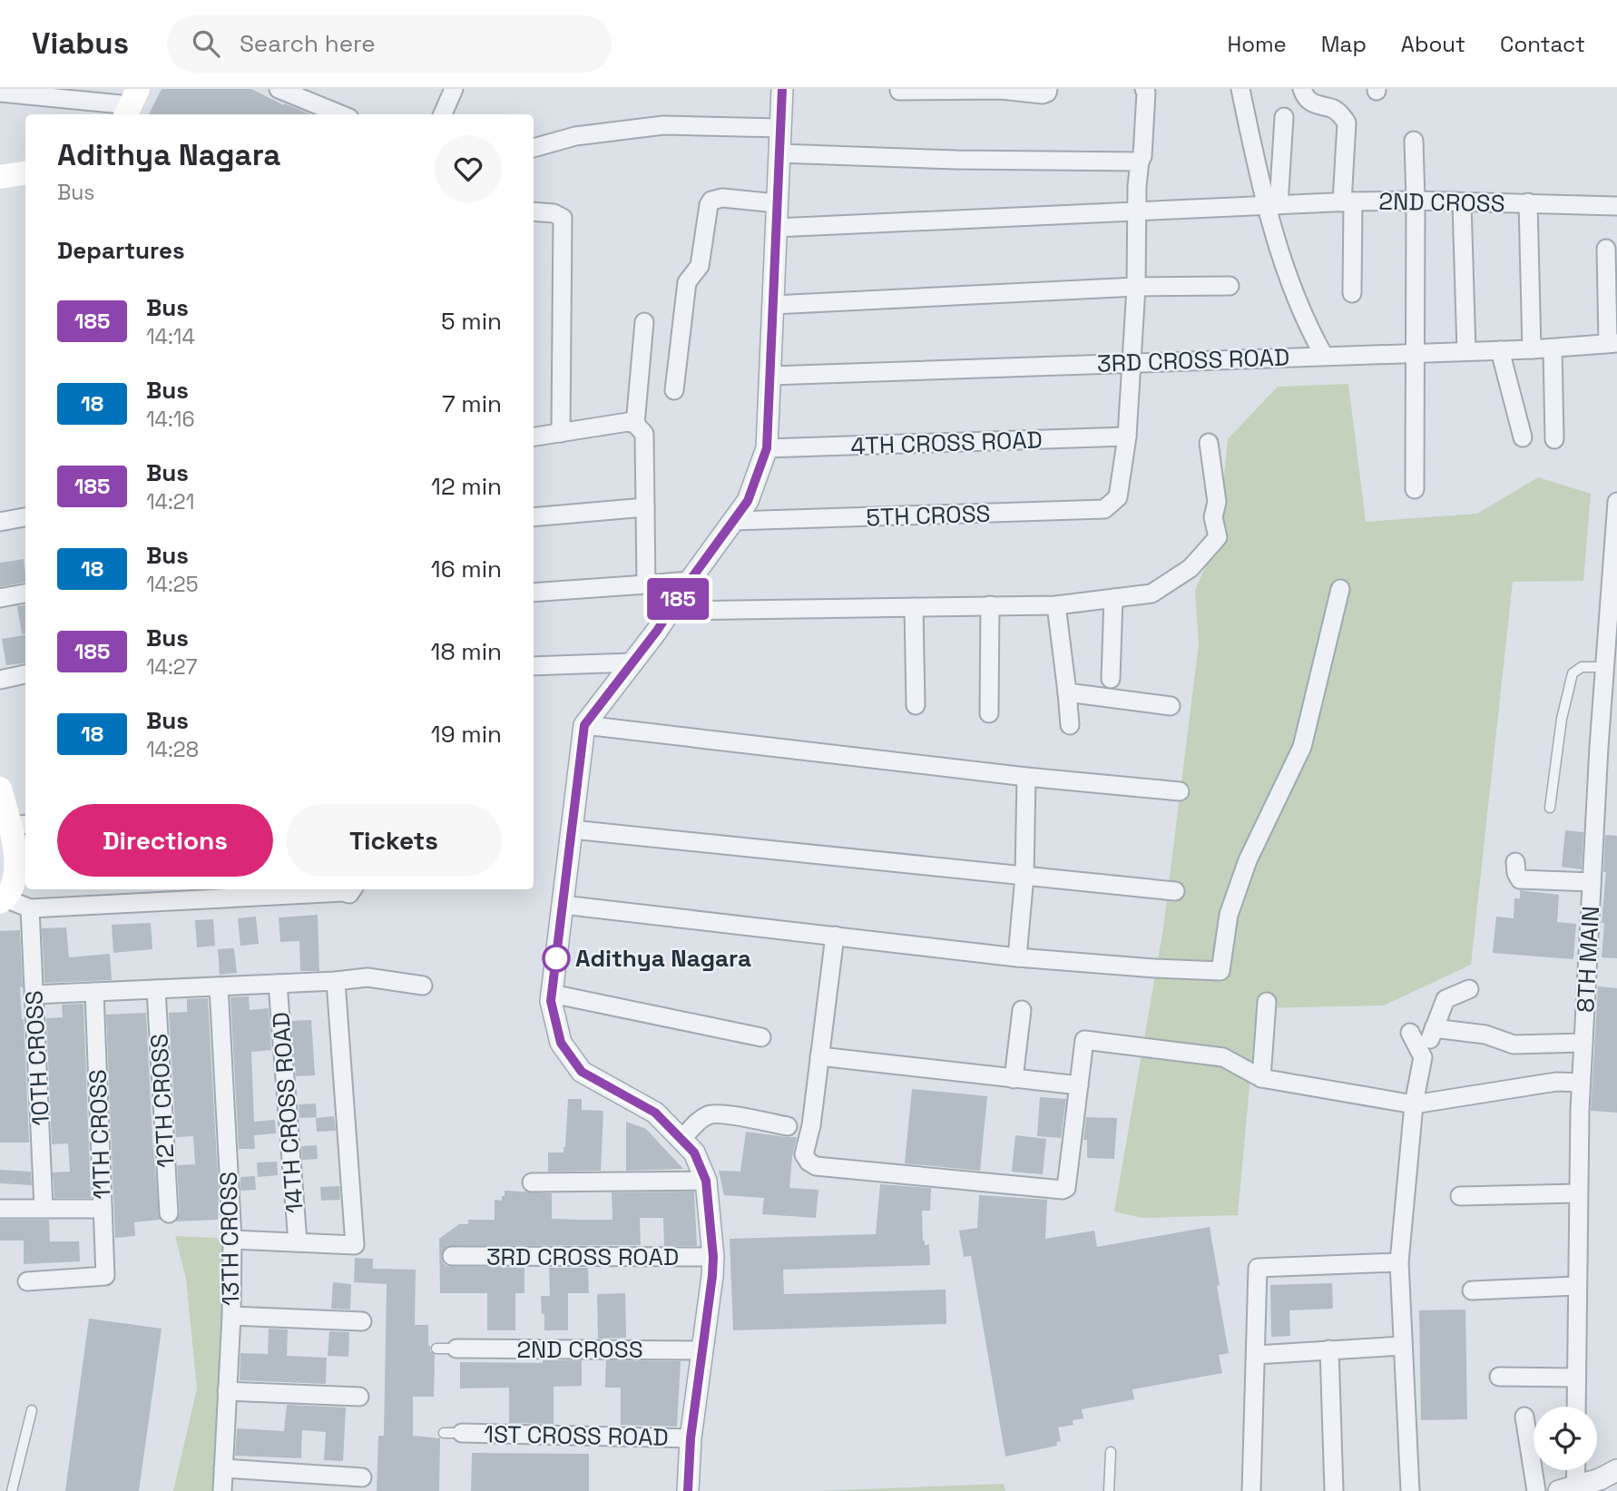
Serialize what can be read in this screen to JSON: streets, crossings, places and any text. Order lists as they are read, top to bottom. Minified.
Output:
{"streets":{"street":["2ND CROSS","3RD CROSS ROAD","4TH CROSS ROAD","5TH CROSS","8TH MAIN","10TH CROSS","12TH CROSS","14TH CROSS ROAD","11TH CROSS","13TH CROSS","1ST CROSS ROAD"]},"crossings":[["4TH CROSS ROAD","5TH CROSS"]],"places":["Adithya Nagara"],"lines":["bus line 185"],"page":{"header":"Viabus","search":"Search here","nav":["Home","Map","About","Contact"],"on_map":"185","heading":[["Adithya Nagara","Bus"],"Departures"],"list":[{"mark":"185","name":"Bus","note":"14:14","value":"5 min"},{"mark":"18","name":"Bus","note":"14:16","value":"7 min"},{"mark":"185","name":"Bus","note":"14:21","value":"12 min"},{"mark":"18","name":"Bus","note":"14:25","value":"16 min"},{"mark":"185","name":"Bus","note":"14:27","value":"18 min"},{"mark":"18","name":"Bus","note":"14:28","value":"19 min"}],"buttons":["Directions","Tickets"]}}
